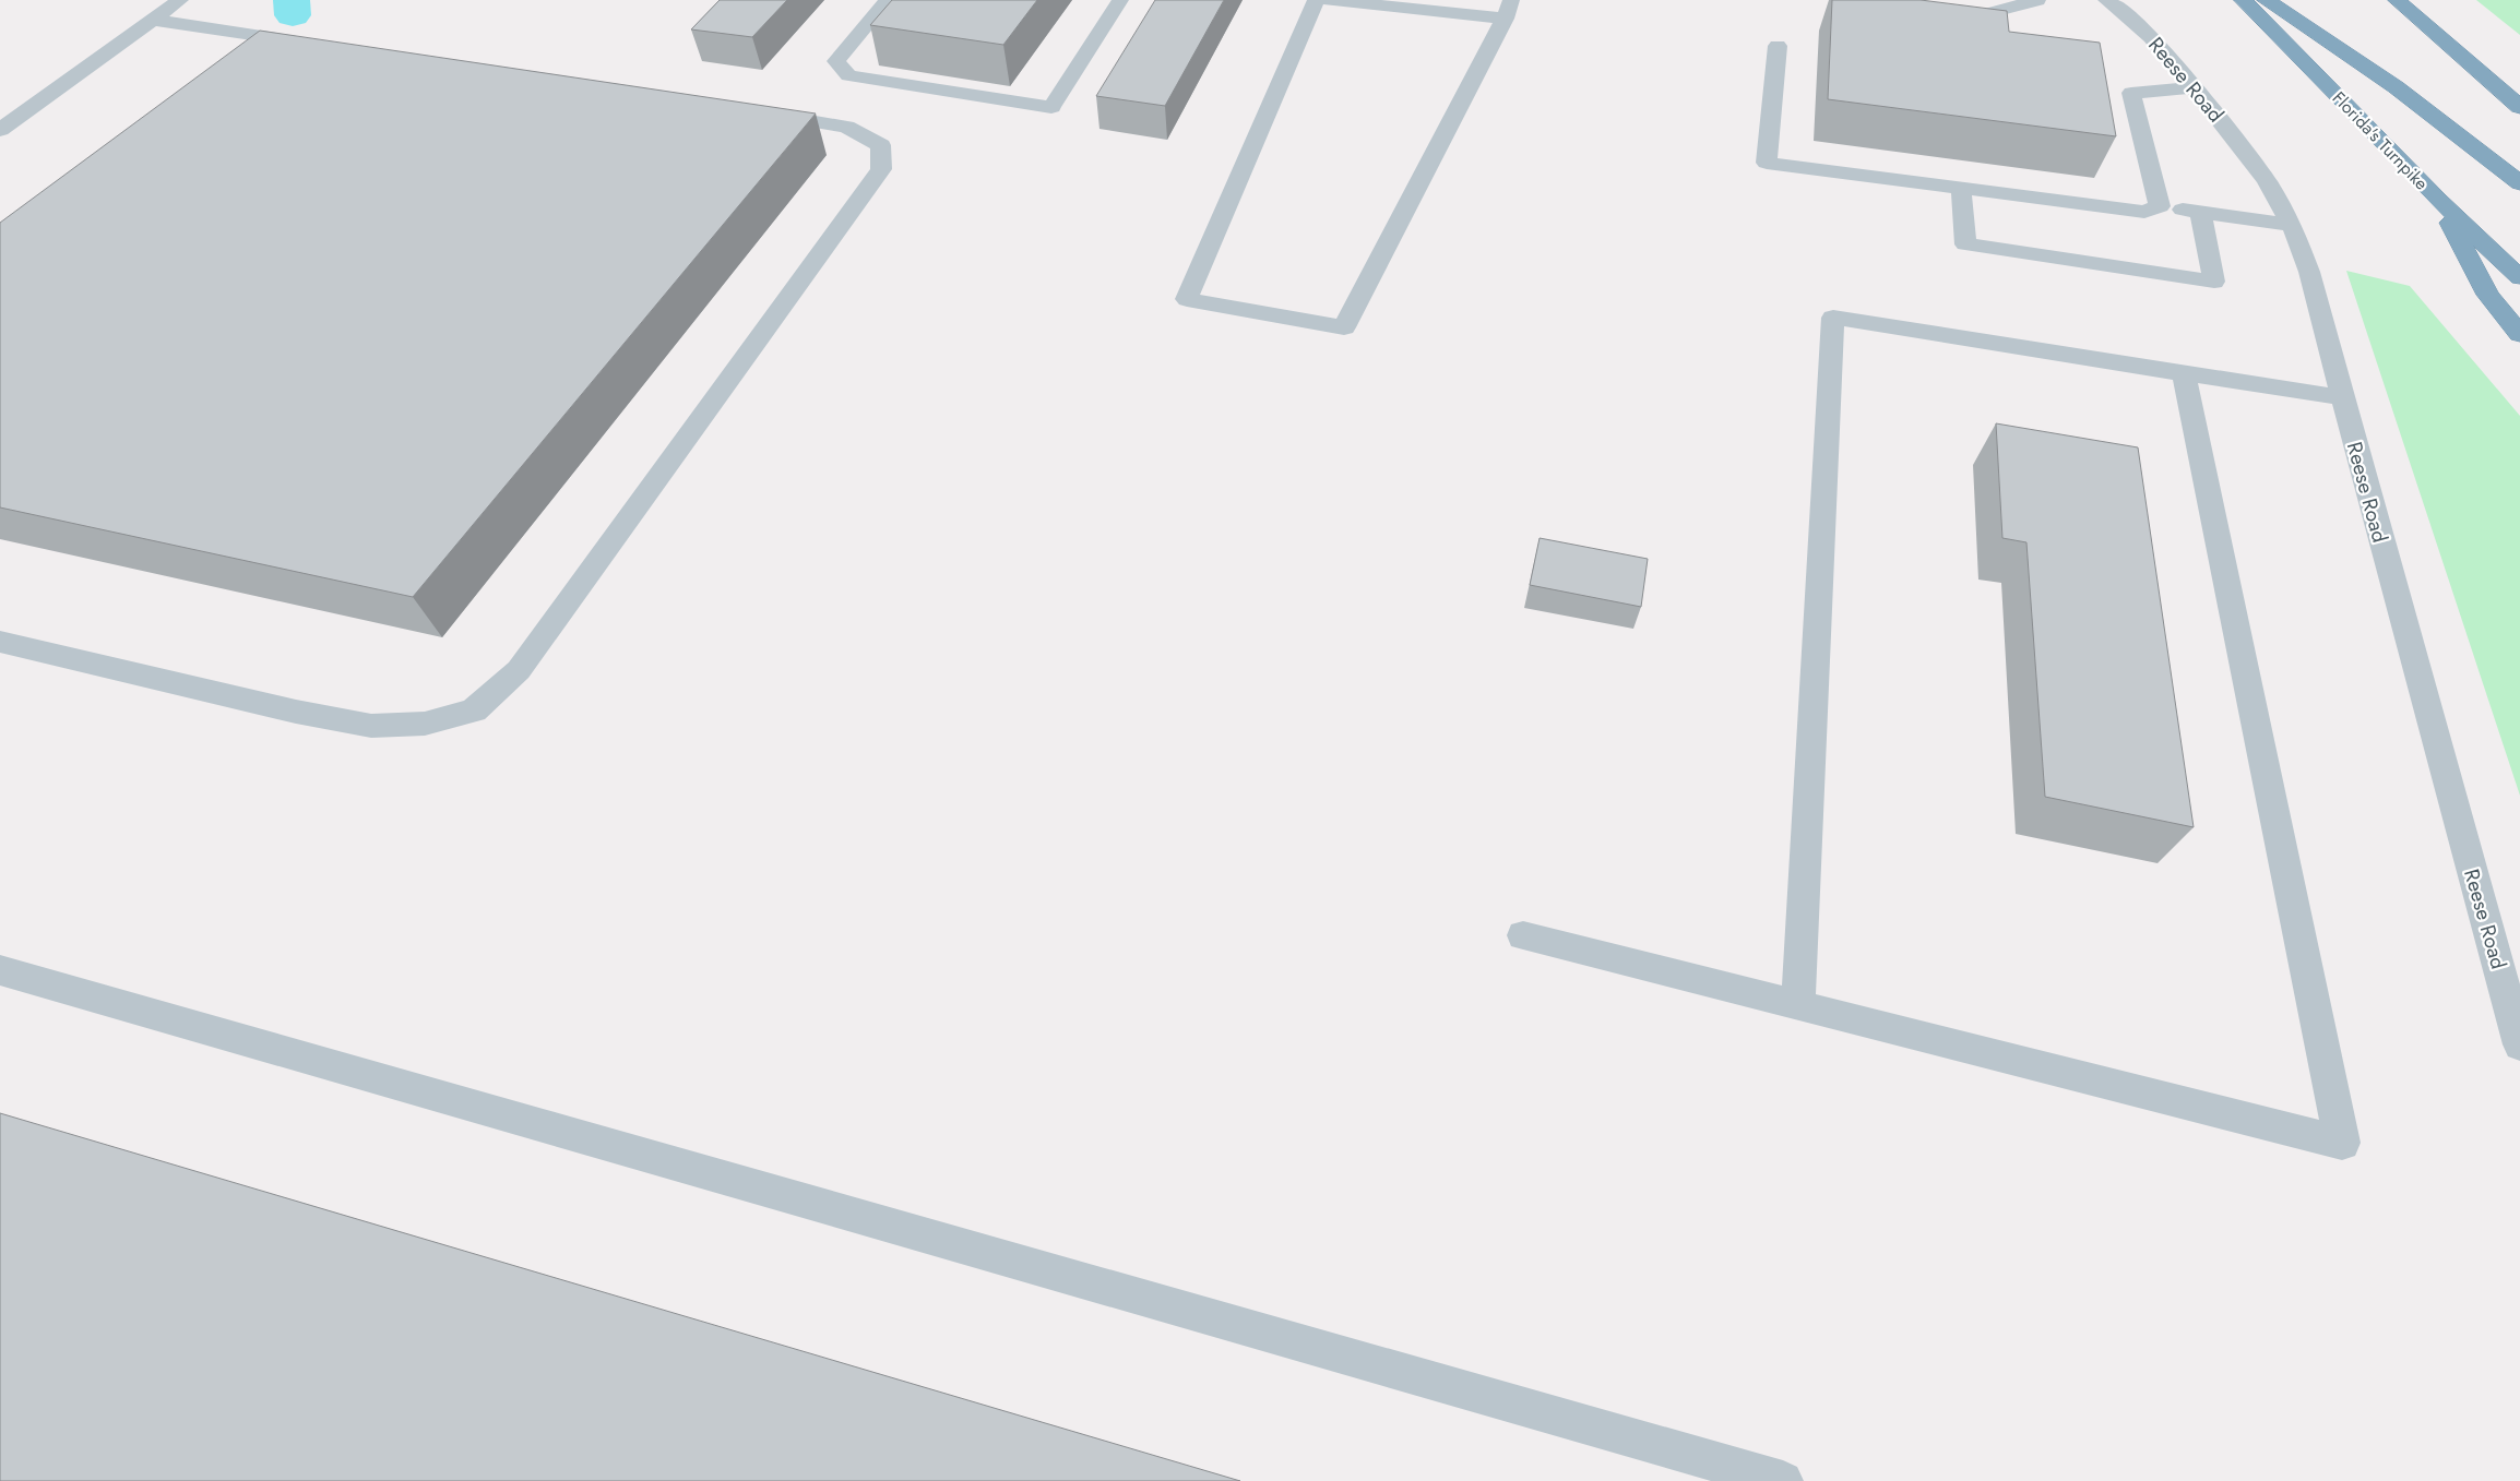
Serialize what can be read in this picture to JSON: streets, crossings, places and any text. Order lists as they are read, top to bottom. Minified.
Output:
{"streets":{"highway":["Florida's Turnpike"],"street":["Reese Road"]}}
